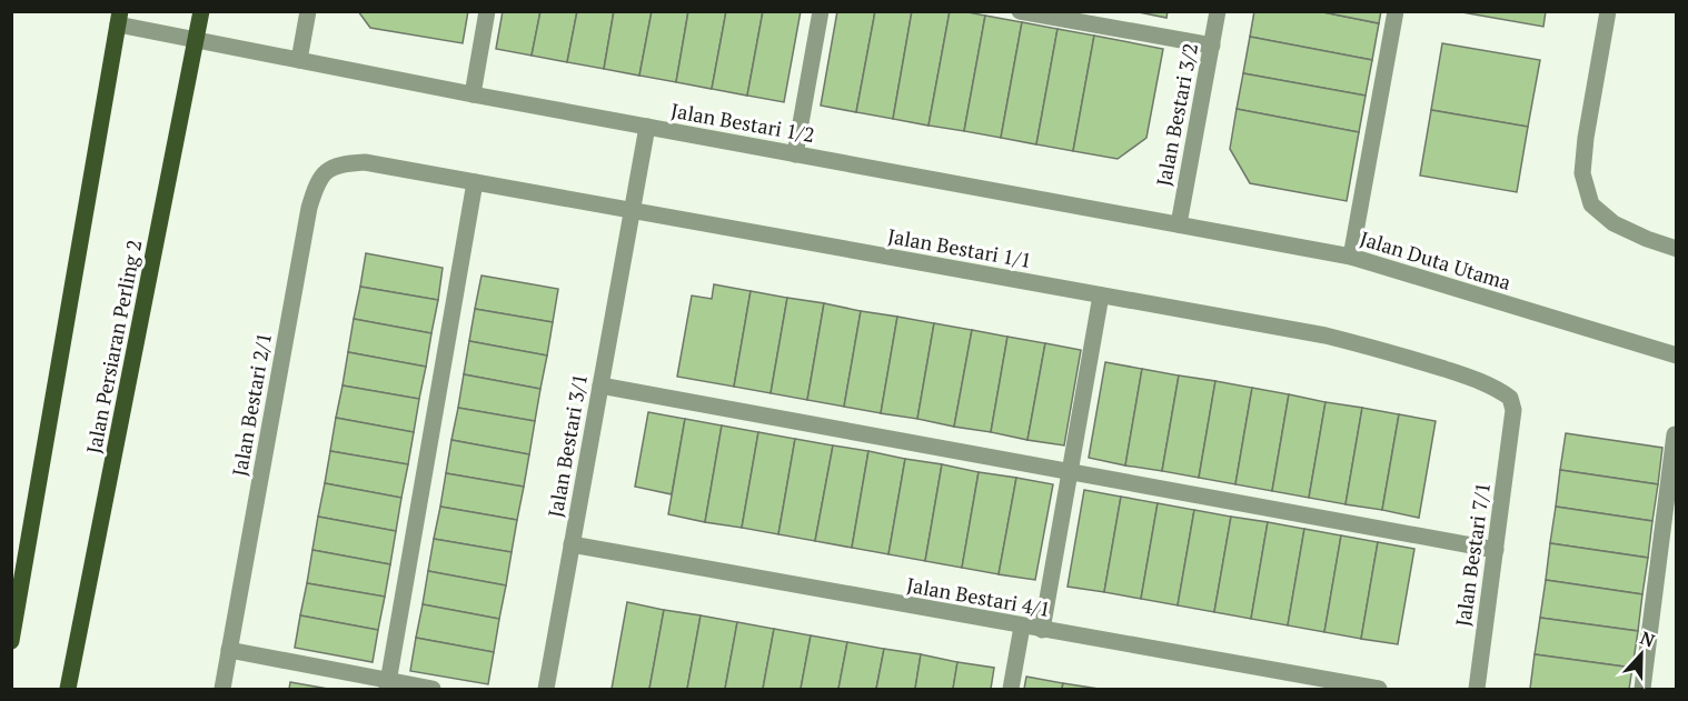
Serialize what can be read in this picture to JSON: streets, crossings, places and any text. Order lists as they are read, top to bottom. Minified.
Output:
{"streets":{"main road":["Jalan Persiaran Perling 2"],"street":["Jalan Bestari 3/2","Jalan Bestari 1/2","Jalan Bestari 1/1","Jalan Duta Utama","Jalan Bestari 2/1","Jalan Bestari 3/1","Jalan Bestari 7/1","Jalan Bestari 4/1"]},"crossings":[["Jalan Bestari 3/2","Jalan Bestari 1/2"],["Jalan Bestari 3/2","Jalan Duta Utama"],["Jalan Bestari 1/2","Jalan Duta Utama"],["Jalan Bestari 1/2","Jalan Bestari 3/1"],["Jalan Bestari 1/1","Jalan Bestari 2/1"],["Jalan Bestari 1/1","Jalan Bestari 3/1"],["Jalan Bestari 1/1","Jalan Bestari 7/1"],["Jalan Bestari 3/1","Jalan Bestari 4/1"]],"north":"top"}
